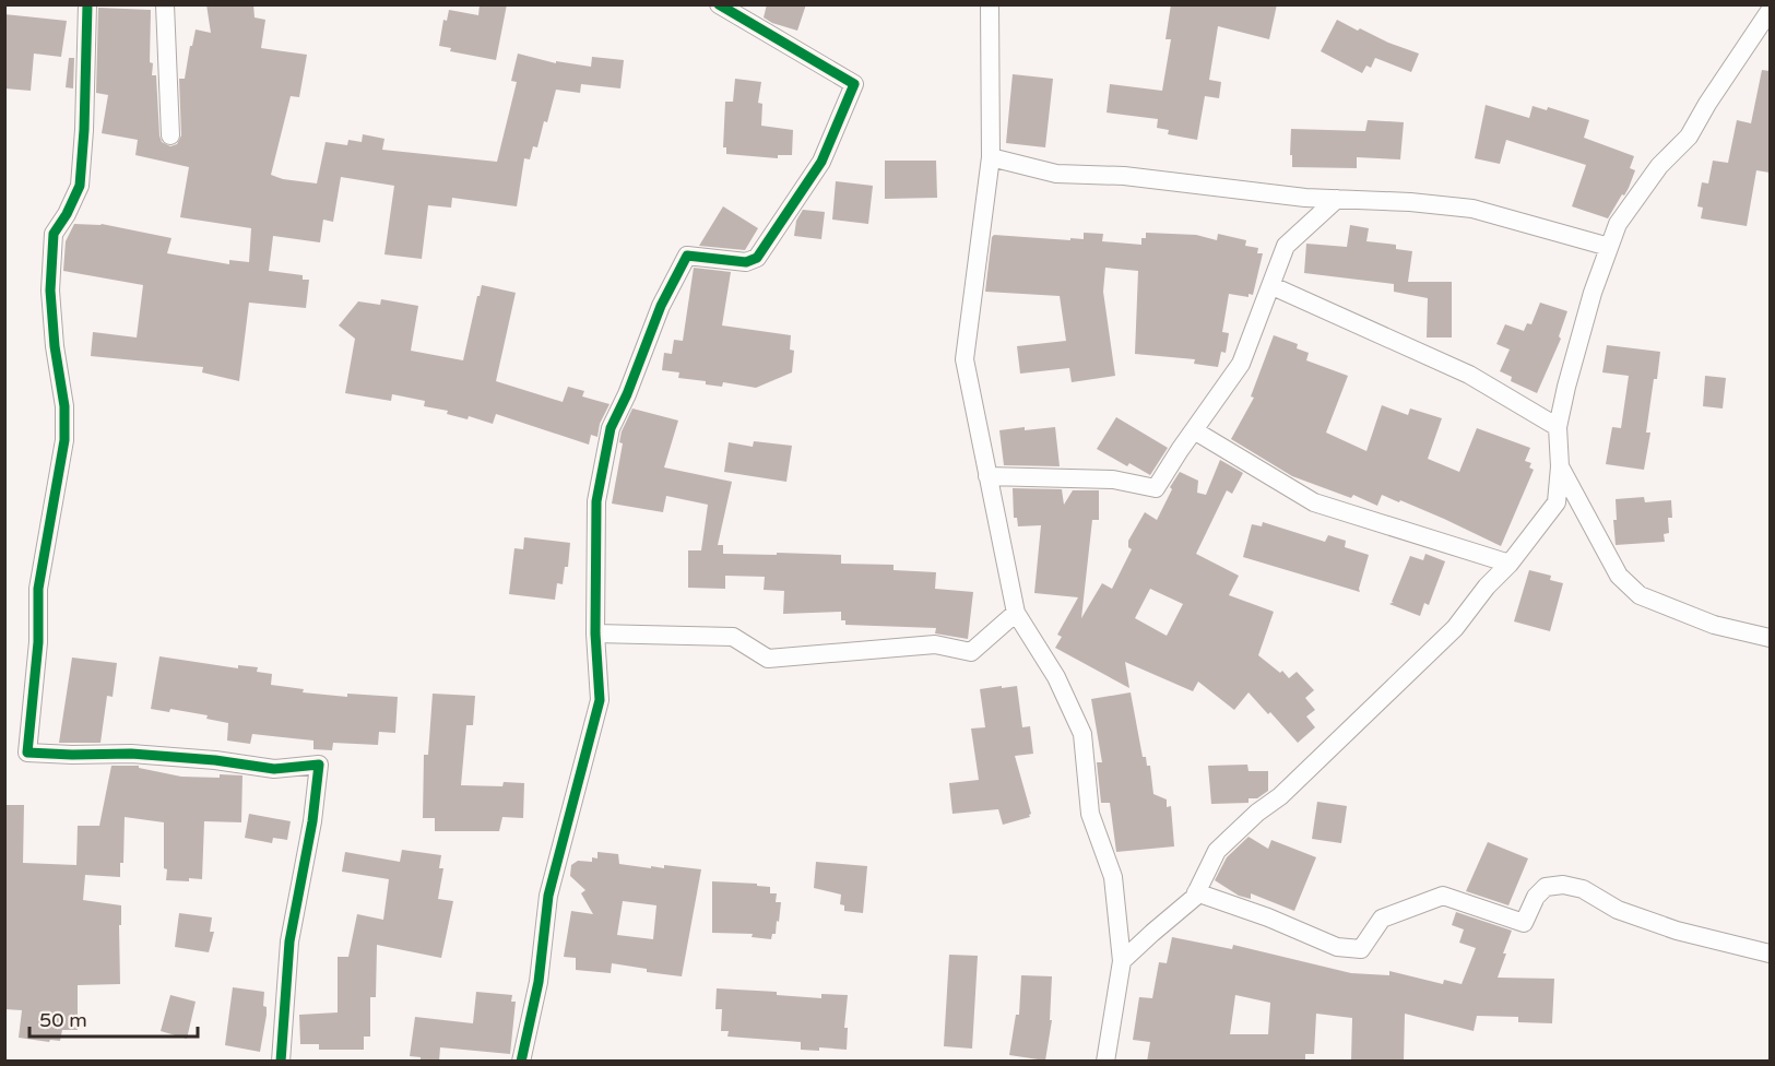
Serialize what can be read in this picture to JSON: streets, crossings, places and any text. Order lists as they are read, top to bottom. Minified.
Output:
{"scale_bar":"50 m"}
